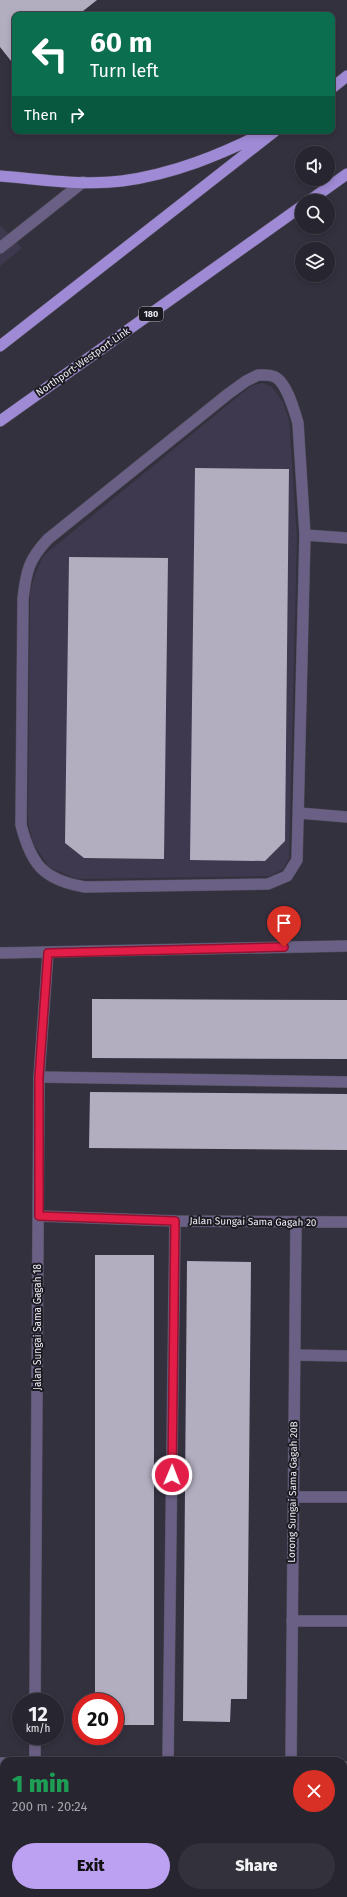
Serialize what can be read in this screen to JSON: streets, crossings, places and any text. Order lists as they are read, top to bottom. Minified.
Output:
{"streets":{"main road":["180","Northport-Westport Link"],"street":["Jalan Sungai Sama Gagah 20","Jalan Sungai Sama Gagah 18","Lorong Sungai Sama Gagah 20B"]},"crossings":[["Jalan Sungai Sama Gagah 20","Jalan Sungai Sama Gagah 18"],["Jalan Sungai Sama Gagah 20","Lorong Sungai Sama Gagah 20B"]],"page":{"turn":["60 m","Turn left"],"then":"Then","speed":"12 km/h","limit":"20","heading":["1 min","200 m · 20:24"],"buttons":["Exit","Share"]}}
